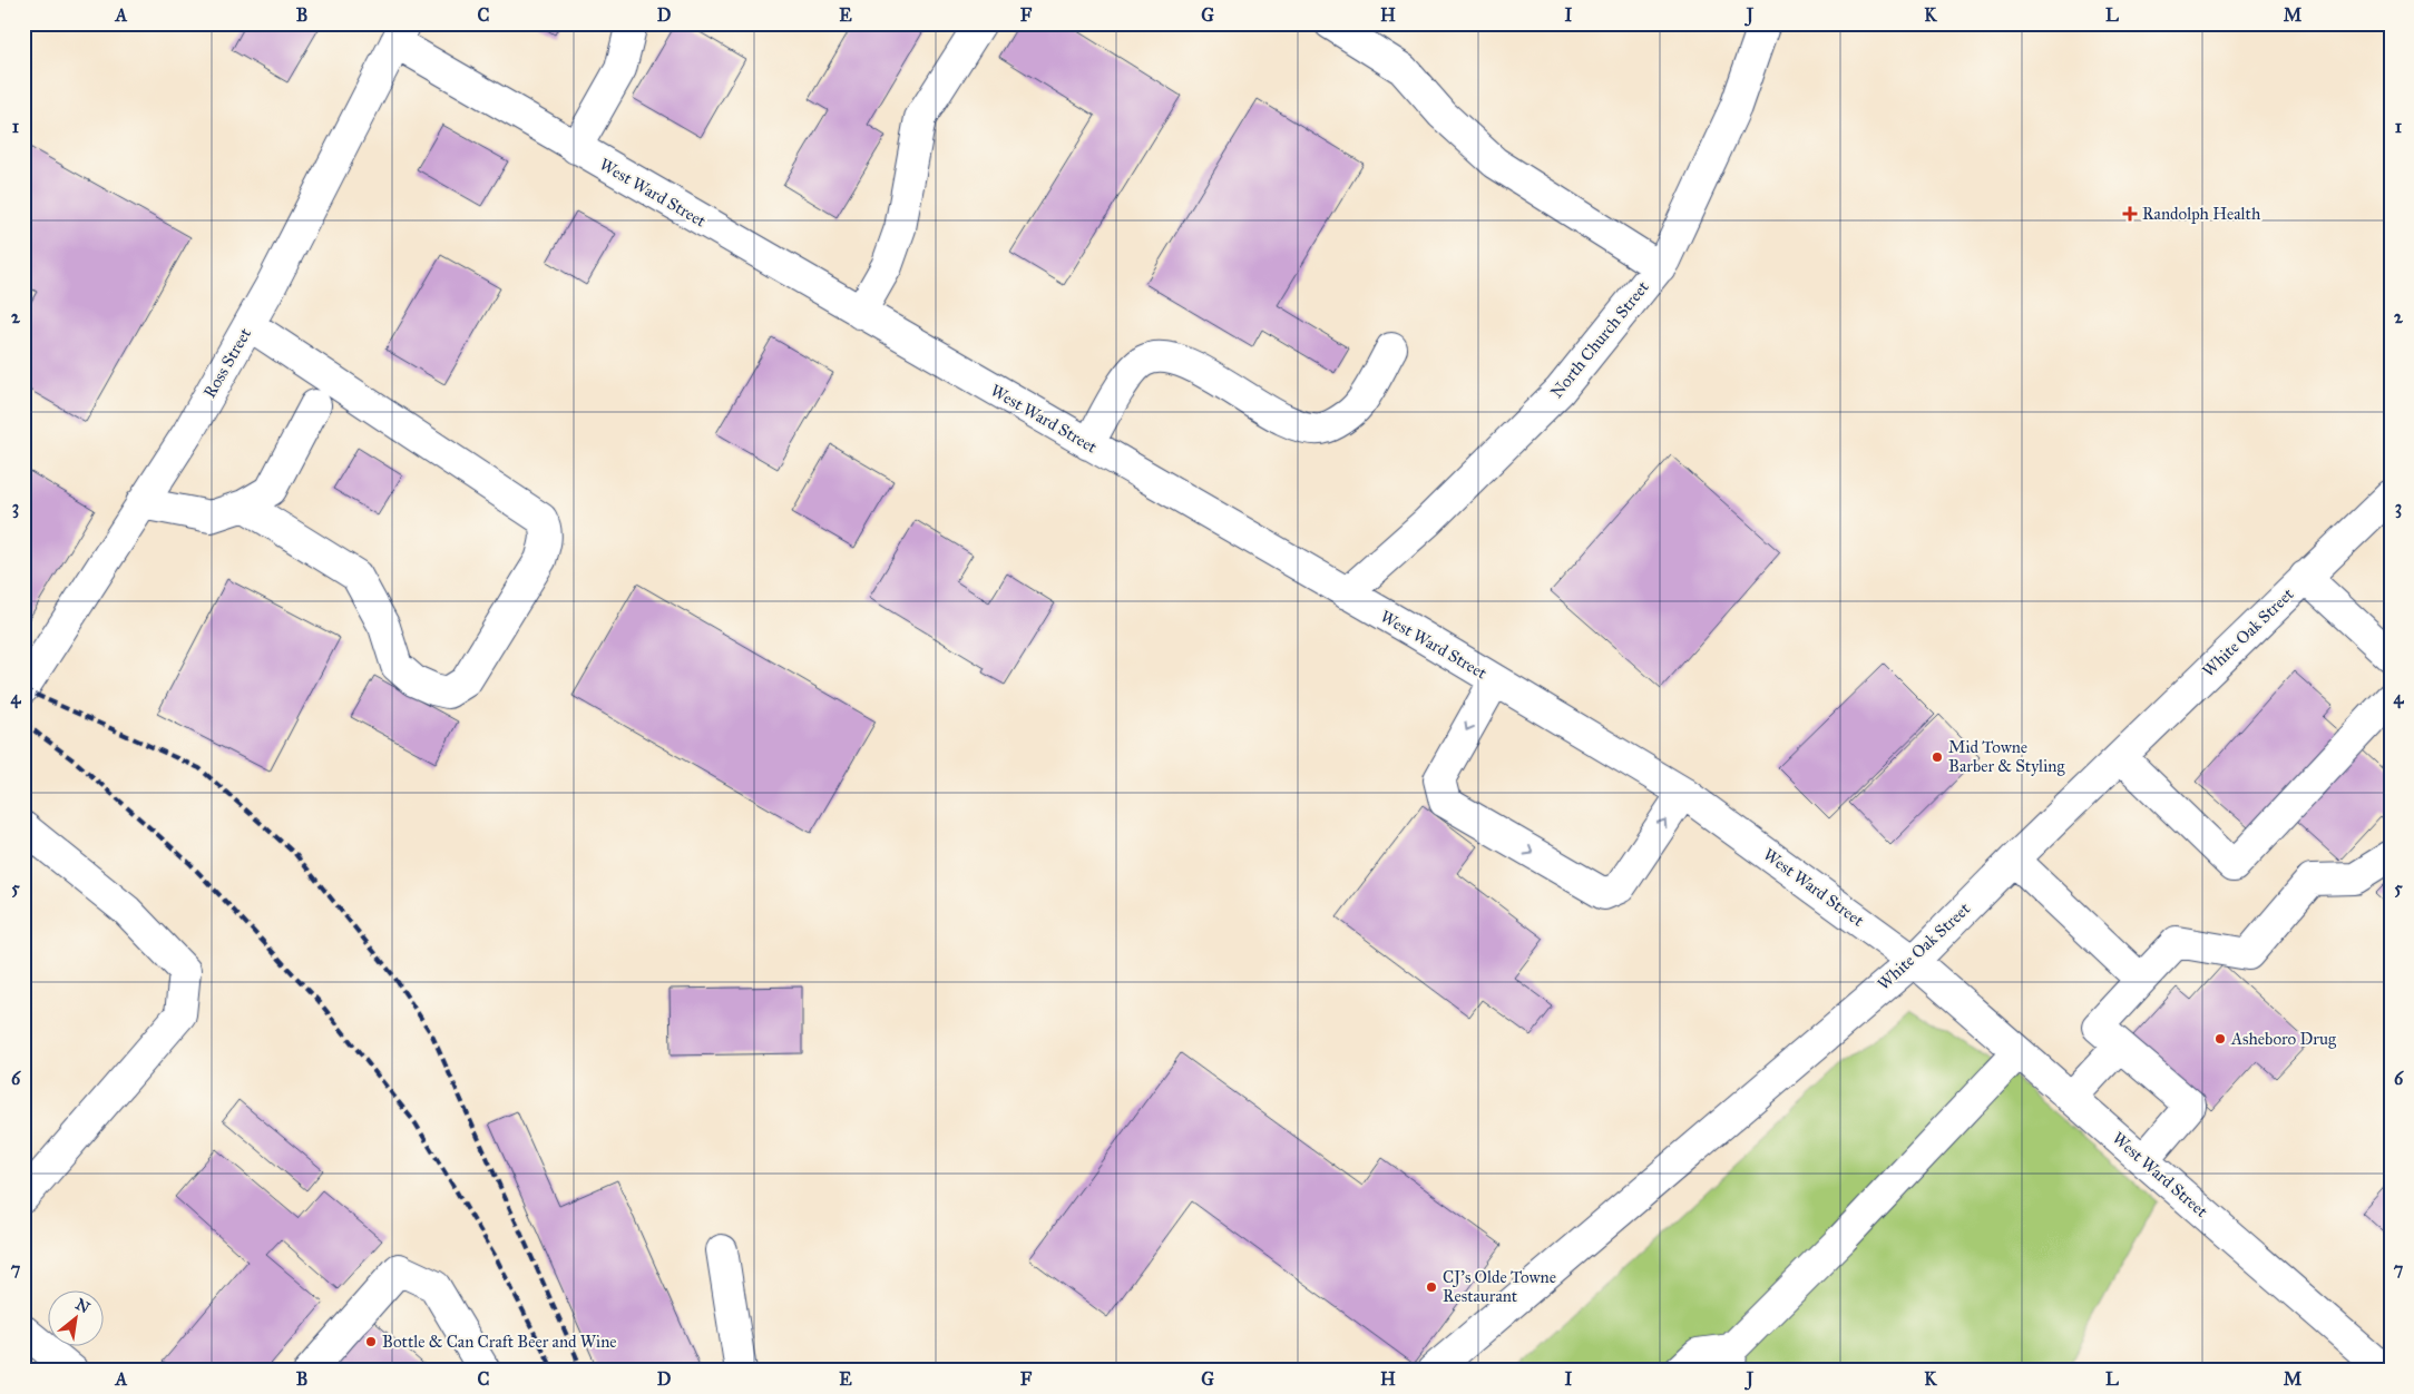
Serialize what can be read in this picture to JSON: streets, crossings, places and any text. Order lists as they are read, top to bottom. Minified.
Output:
{"streets":{"street":["West Ward Street","North Church Street","Ross Street","White Oak Street"]},"crossings":[["West Ward Street","North Church Street"],["West Ward Street","Ross Street"],["West Ward Street","White Oak Street"]],"places":{"health":["Randolph Health"],"other":["Mid Towne Barber & Styling","Asheboro Drug","CJ's Olde Towne Restaurant","Bottle & Can Craft Beer and Wine"]},"north":"top right","grid":{"columns":["A","B","C","D","E","F","G","H","I","J","K","L","M"],"rows":["1","2","3","4","5","6","7"]}}
